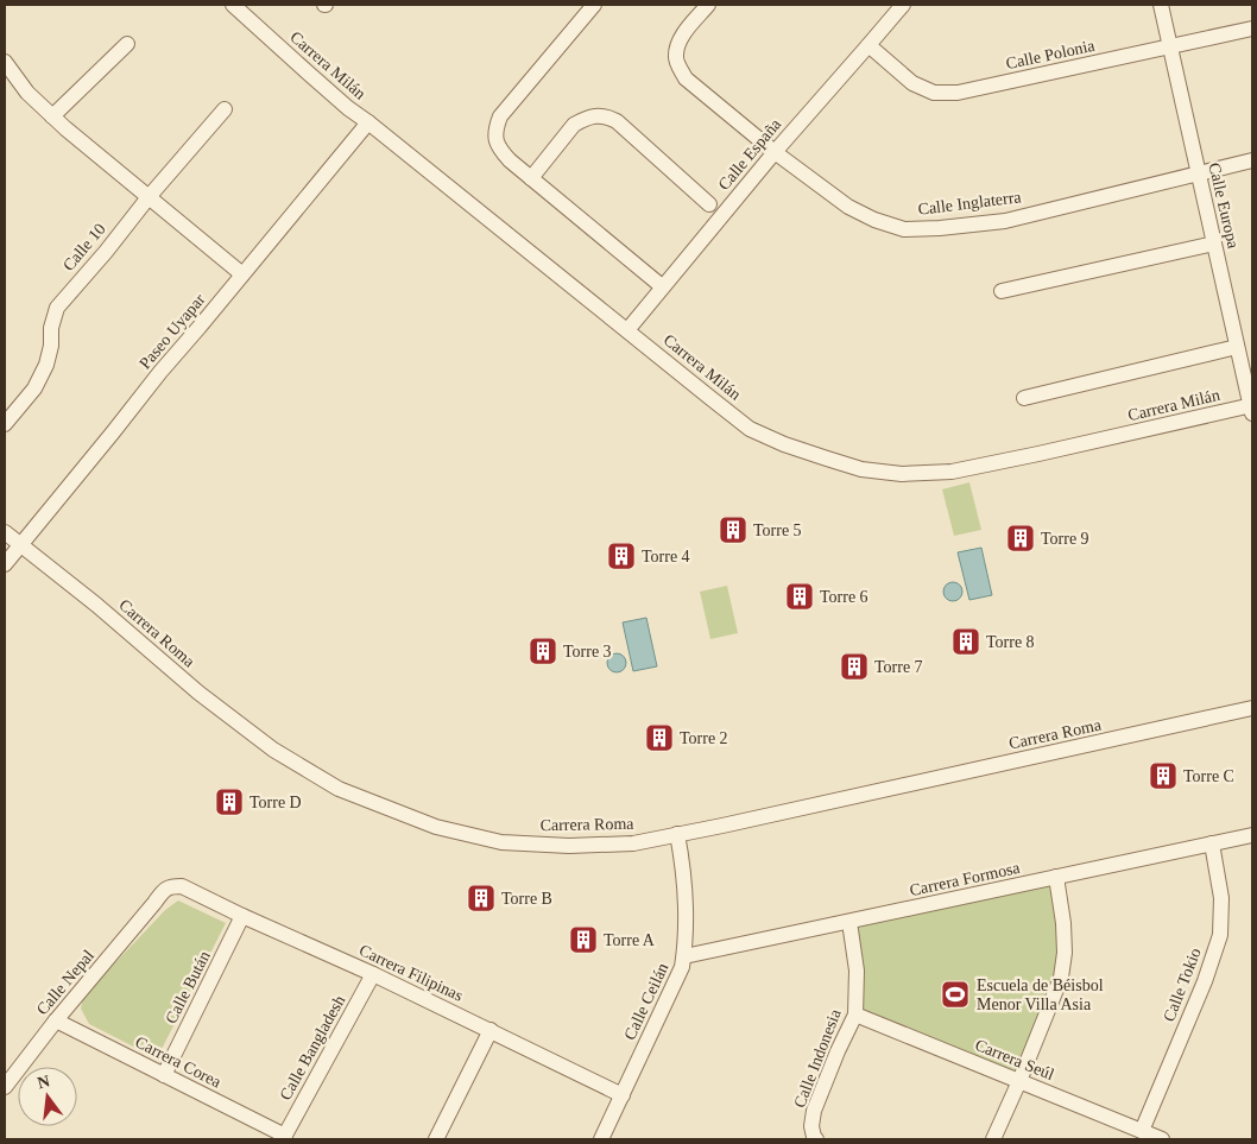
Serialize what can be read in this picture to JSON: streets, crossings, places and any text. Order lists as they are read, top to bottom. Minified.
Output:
{"streets":{"street":["Calle Polonia","Carrera Milán","Calle España","Calle Inglaterra","Calle Europa","Calle 10","Paseo Uyapar","Carrera Roma","Carrera Formosa","Carrera Filipinas","Calle Nepal","Calle Tokio","Calle Bután","Calle Ceilán","Calle Bangladesh","Calle Indonesia","Carrera Seúl","Carrera Corea"]},"crossings":[["Calle Polonia","Calle España"],["Calle Polonia","Calle Europa"],["Carrera Milán","Calle España"],["Carrera Milán","Calle Europa"],["Carrera Milán","Paseo Uyapar"],["Calle España","Calle Inglaterra"],["Calle Inglaterra","Calle Europa"],["Paseo Uyapar","Carrera Roma"],["Carrera Roma","Calle Ceilán"],["Carrera Formosa","Calle Tokio"],["Carrera Formosa","Calle Ceilán"],["Carrera Formosa","Calle Indonesia"],["Carrera Filipinas","Calle Nepal"],["Carrera Filipinas","Calle Bután"],["Carrera Filipinas","Calle Ceilán"],["Carrera Filipinas","Calle Bangladesh"],["Calle Nepal","Carrera Corea"],["Calle Tokio","Carrera Seúl"],["Calle Bután","Carrera Corea"],["Calle Bangladesh","Carrera Corea"],["Calle Indonesia","Carrera Seúl"]],"places":{"building":["Torre 5","Torre 9","Torre 4","Torre 6","Torre 8","Torre 3","Torre 7","Torre 2","Torre C","Torre D","Torre B","Torre A"],"sports":["Escuela de Béisbol Menor Villa Asia"]},"north":"top"}
